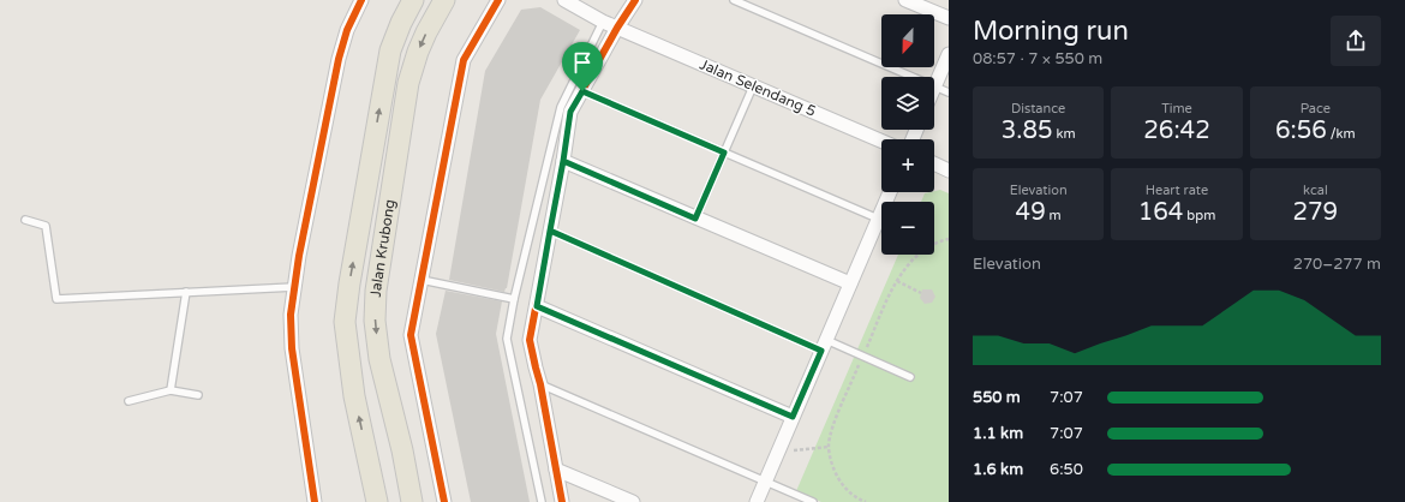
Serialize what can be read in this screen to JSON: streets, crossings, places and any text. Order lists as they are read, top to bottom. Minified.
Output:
{"streets":{"main road":["Jalan Krubong"],"street":["Jalan Selendang 5"]},"north":"bottom","page":{"heading":["Morning run","08:57 · 7 × 550 m"],"map_buttons":["+","−"],"stats":[["Distance","3.85 km"],["Time","26:42"],["Pace","6:56 /km"],["Elevation","49 m"],["Heart rate","164 bpm"],["kcal","279"]],"chart":["Elevation","270–277 m"],"list":[{"name":"550 m","note":"7:07"},{"name":"1.1 km","note":"7:07"},{"name":"1.6 km","note":"6:50"}]}}
